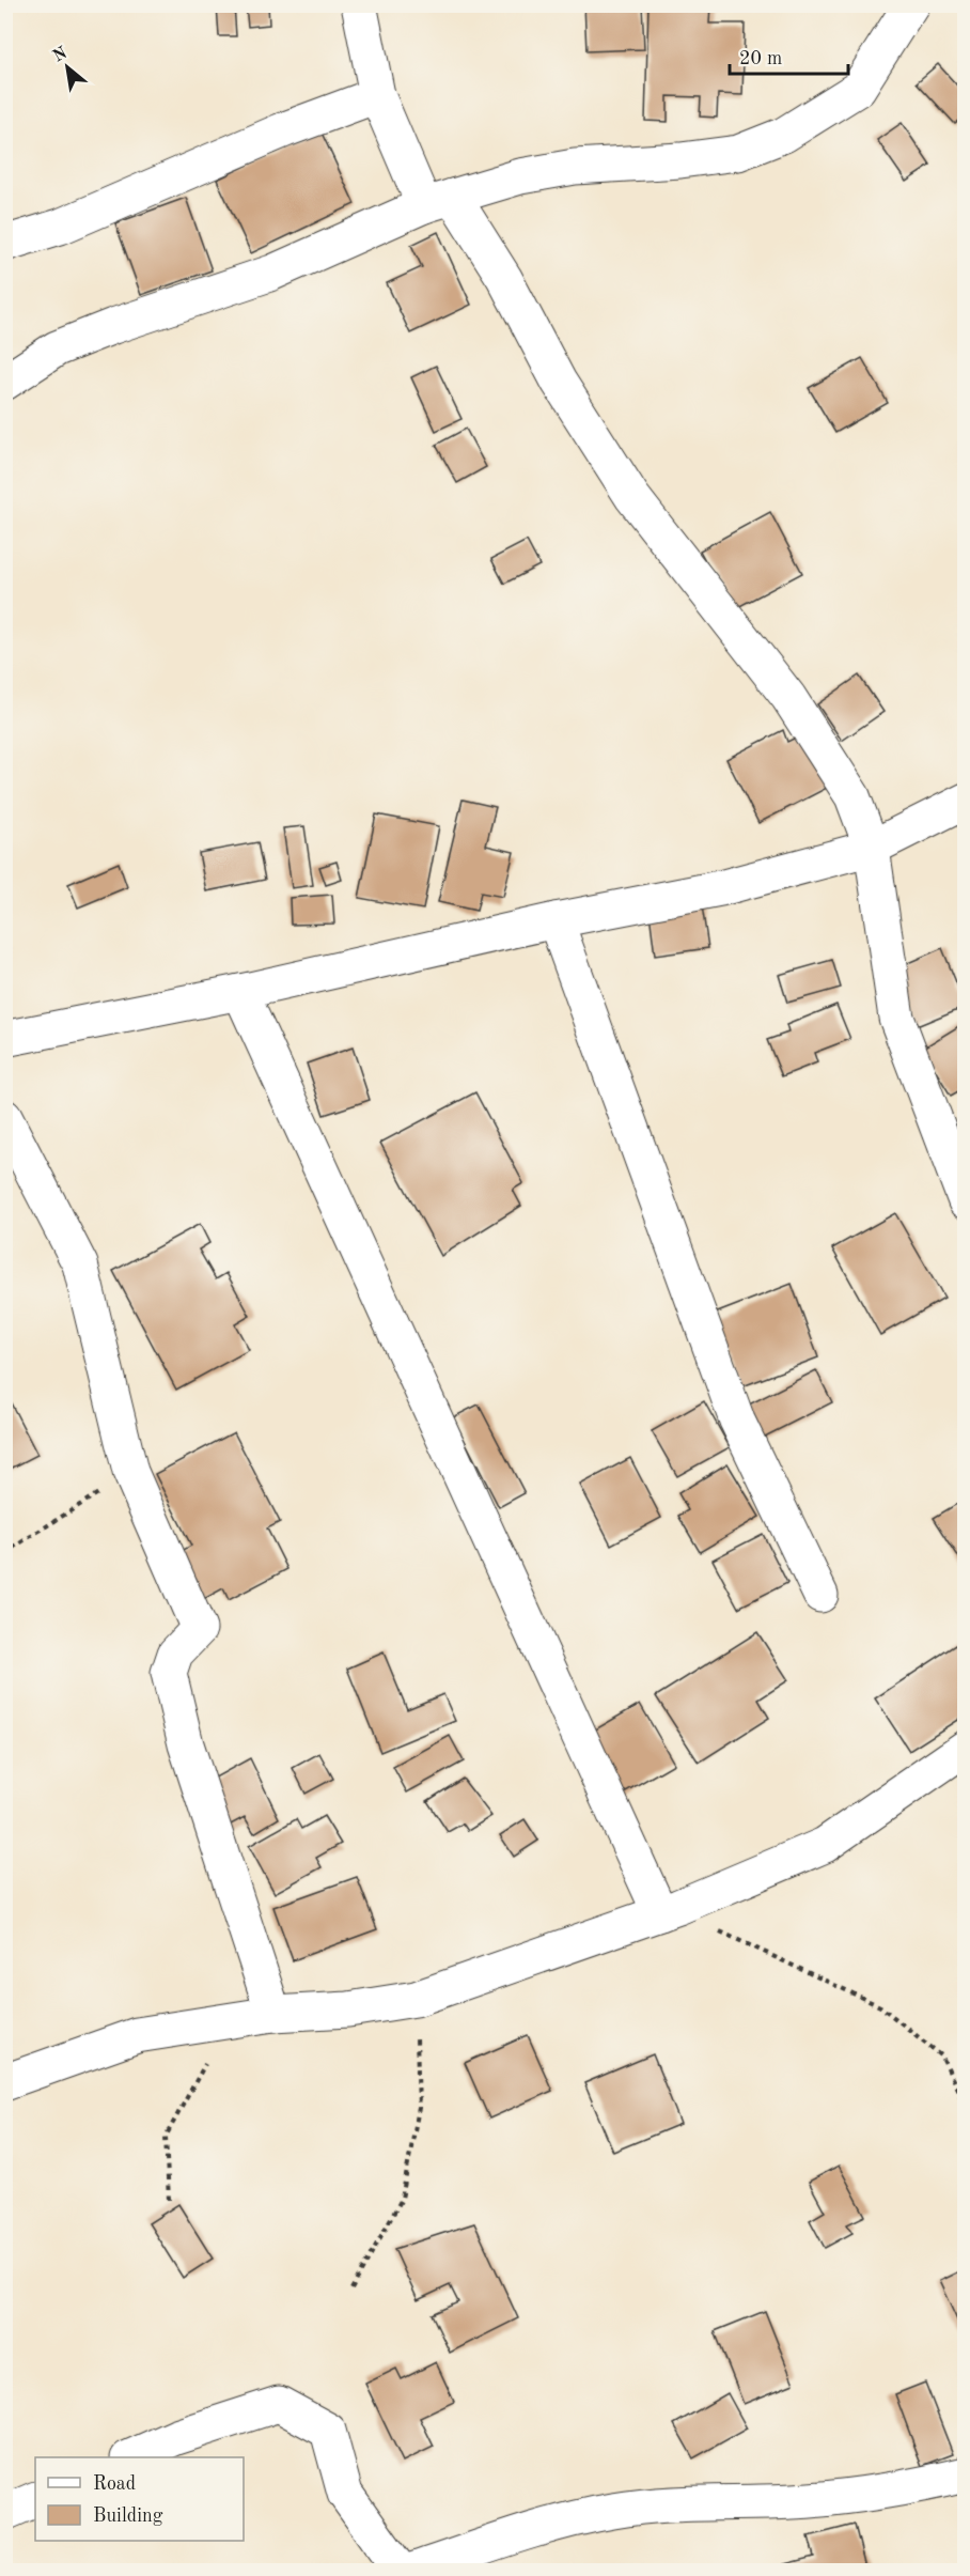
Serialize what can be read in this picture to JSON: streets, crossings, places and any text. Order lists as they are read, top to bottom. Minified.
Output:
{"legend":["Road","Building"],"scale_bar":"20 m","north":"top left"}
